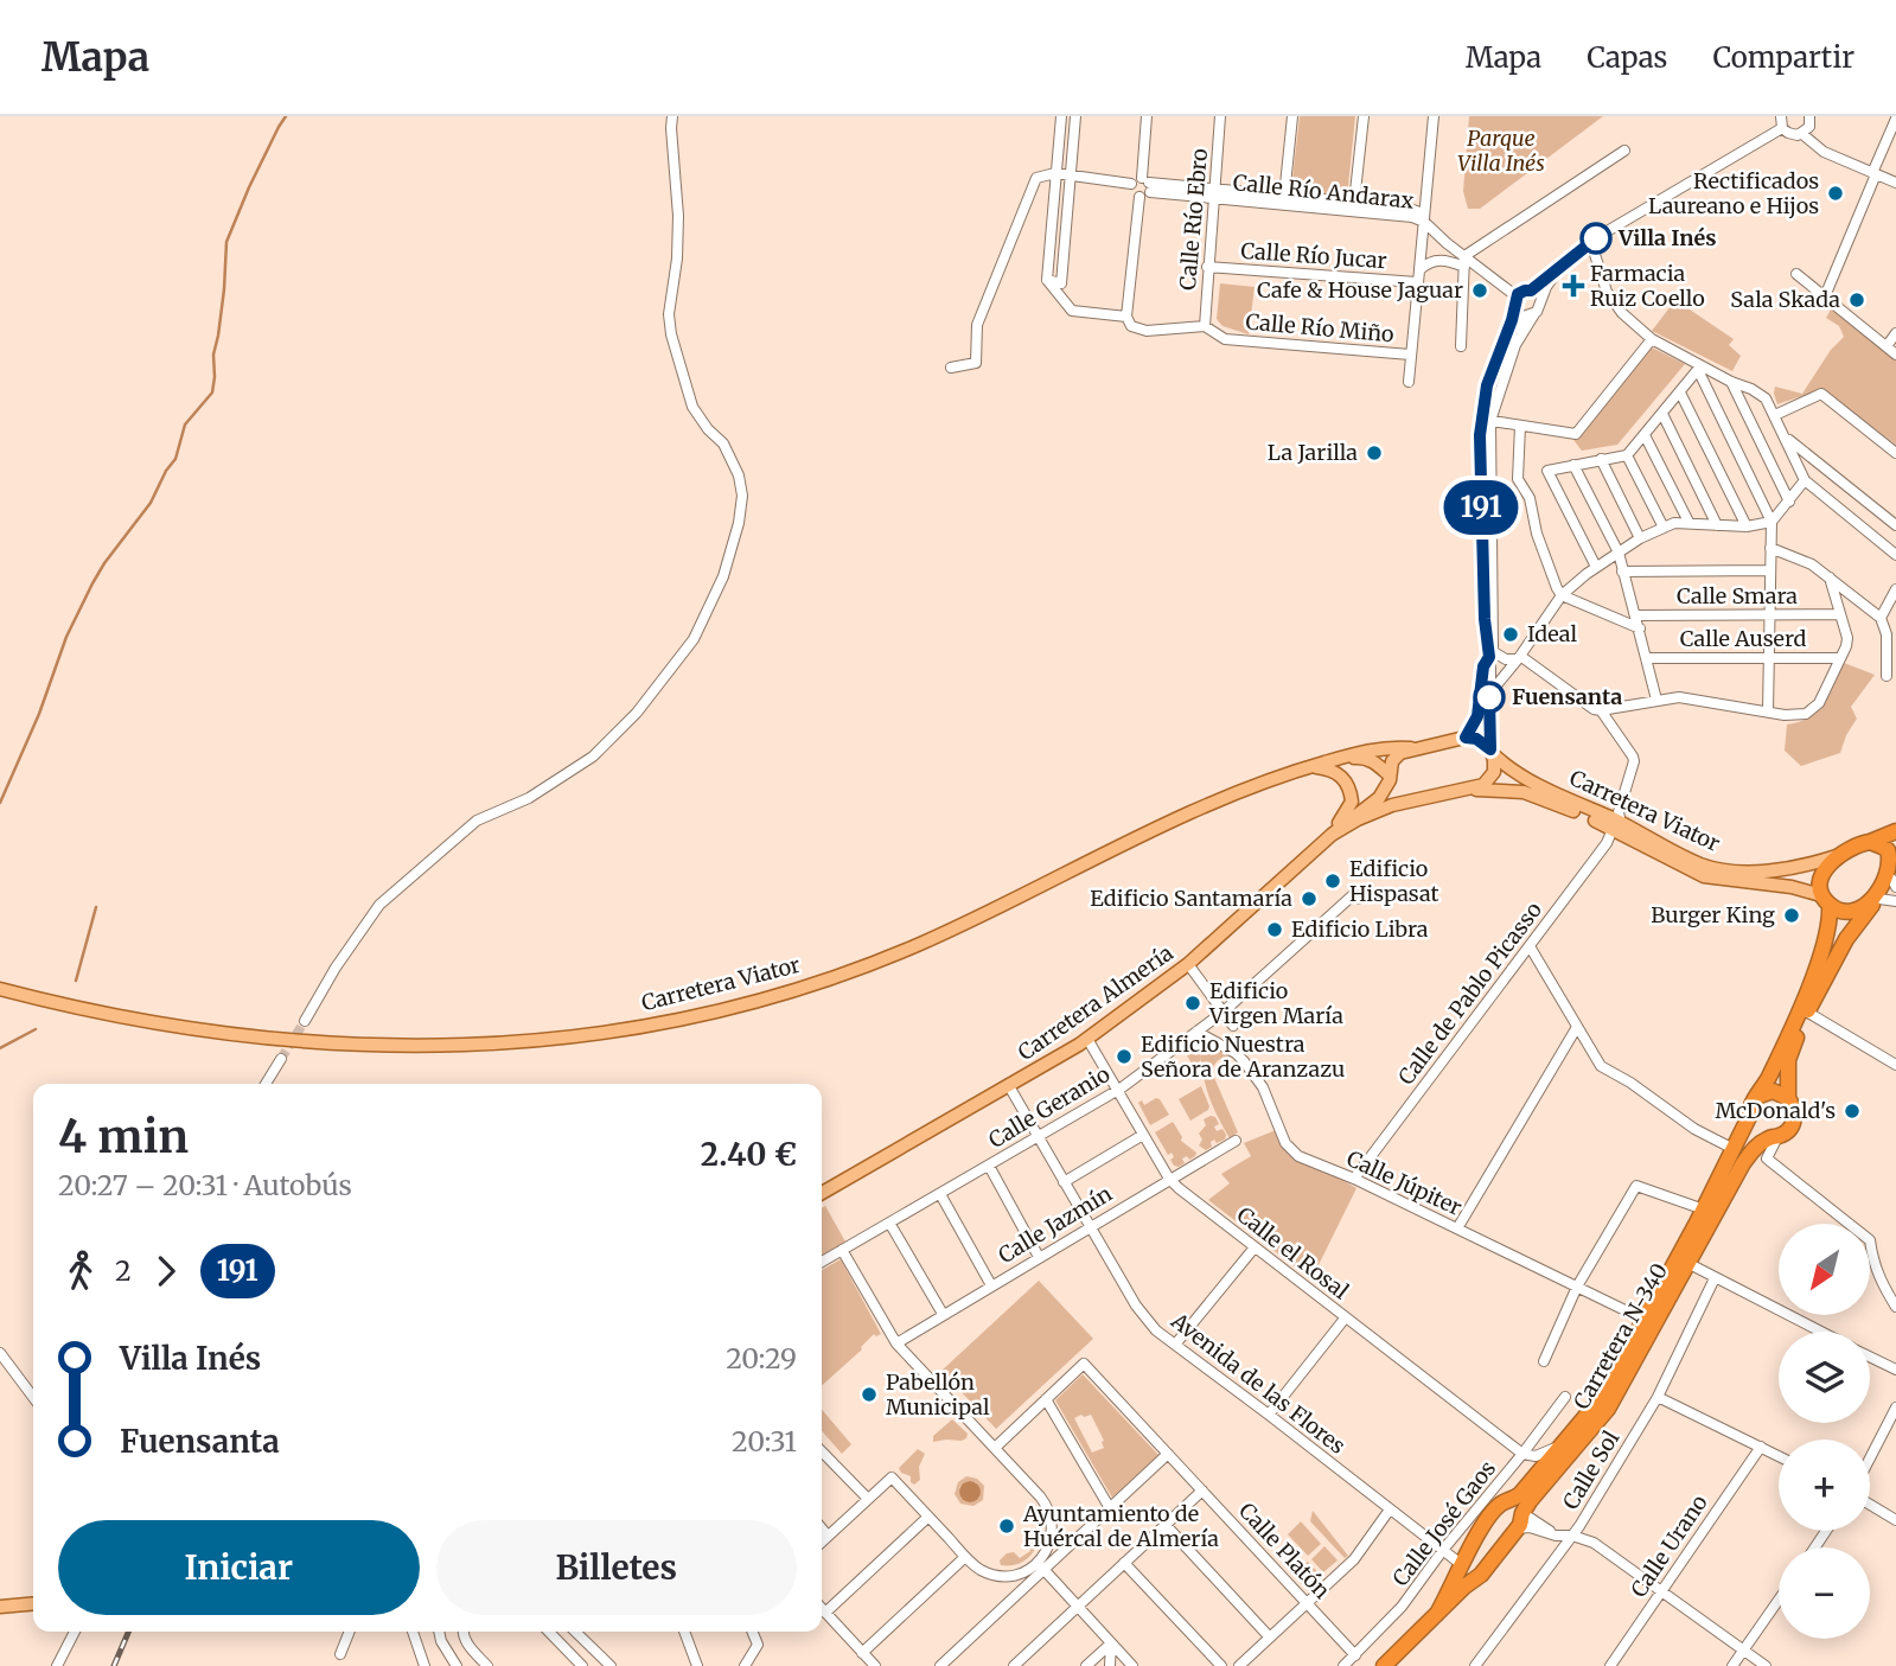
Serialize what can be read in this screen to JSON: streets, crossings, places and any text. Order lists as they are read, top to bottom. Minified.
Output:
{"streets":{"highway":["Carretera N-340"],"main road":["Carretera Viator","Carretera Almería"],"street":["Calle Río Andarax","Calle Río Ebro","Calle Río Jucar","Calle Río Miño","Calle Smara","Calle Auserd","Calle de Pablo Picasso","Calle Geranio","Calle Júpiter","Calle Jazmín","Calle el Rosal","Avenida de las Flores","Calle Sol","Calle José Gaos","Calle Urano","Calle Platón"]},"crossings":[["Calle Río Andarax","Calle Río Ebro"],["Calle Río Ebro","Calle Río Jucar"],["Calle Río Ebro","Calle Río Miño"],["Carretera Viator","Calle de Pablo Picasso"],["Carretera Viator","Carretera Almería"],["Calle de Pablo Picasso","Calle Júpiter"],["Carretera Almería","Calle el Rosal"],["Carretera Almería","Avenida de las Flores"],["Calle Geranio","Calle Júpiter"],["Calle Geranio","Calle el Rosal"],["Calle Geranio","Avenida de las Flores"],["Calle Júpiter","Carretera N-340"],["Calle Jazmín","Calle el Rosal"],["Calle Jazmín","Avenida de las Flores"],["Calle el Rosal","Calle José Gaos"],["Carretera N-340","Avenida de las Flores"],["Avenida de las Flores","Calle José Gaos"],["Calle José Gaos","Calle Platón"]],"parks":["Parque Villa Inés"],"places":{"other":["Rectificados Laureano e Hijos","Villa Inés","Cafe & House Jaguar","Sala Skada","La Jarilla","Ideal","Fuensanta","Edificio Hispasat","Edificio Santamaría","Burger King","Edificio Libra","Edificio Virgen María","Edificio Nuestra Señora de Aranzazu","McDonald's","Pabellón Municipal","Ayuntamiento de Huércal de Almería"],"health":["Farmacia Ruiz Coello"]},"lines":["bus line 191"],"north":"bottom left","page":{"header":"Mapa","nav":["Mapa","Capas","Compartir"],"on_map":"191","heading":["4 min","20:27 – 20:31 · Autobús","2.40 €"],"map_buttons":["+","−"],"legs":["2","191"],"list":[{"name":"Villa Inés","value":"20:29"},{"name":"Fuensanta","value":"20:31"}],"buttons":["Iniciar","Billetes"]}}
